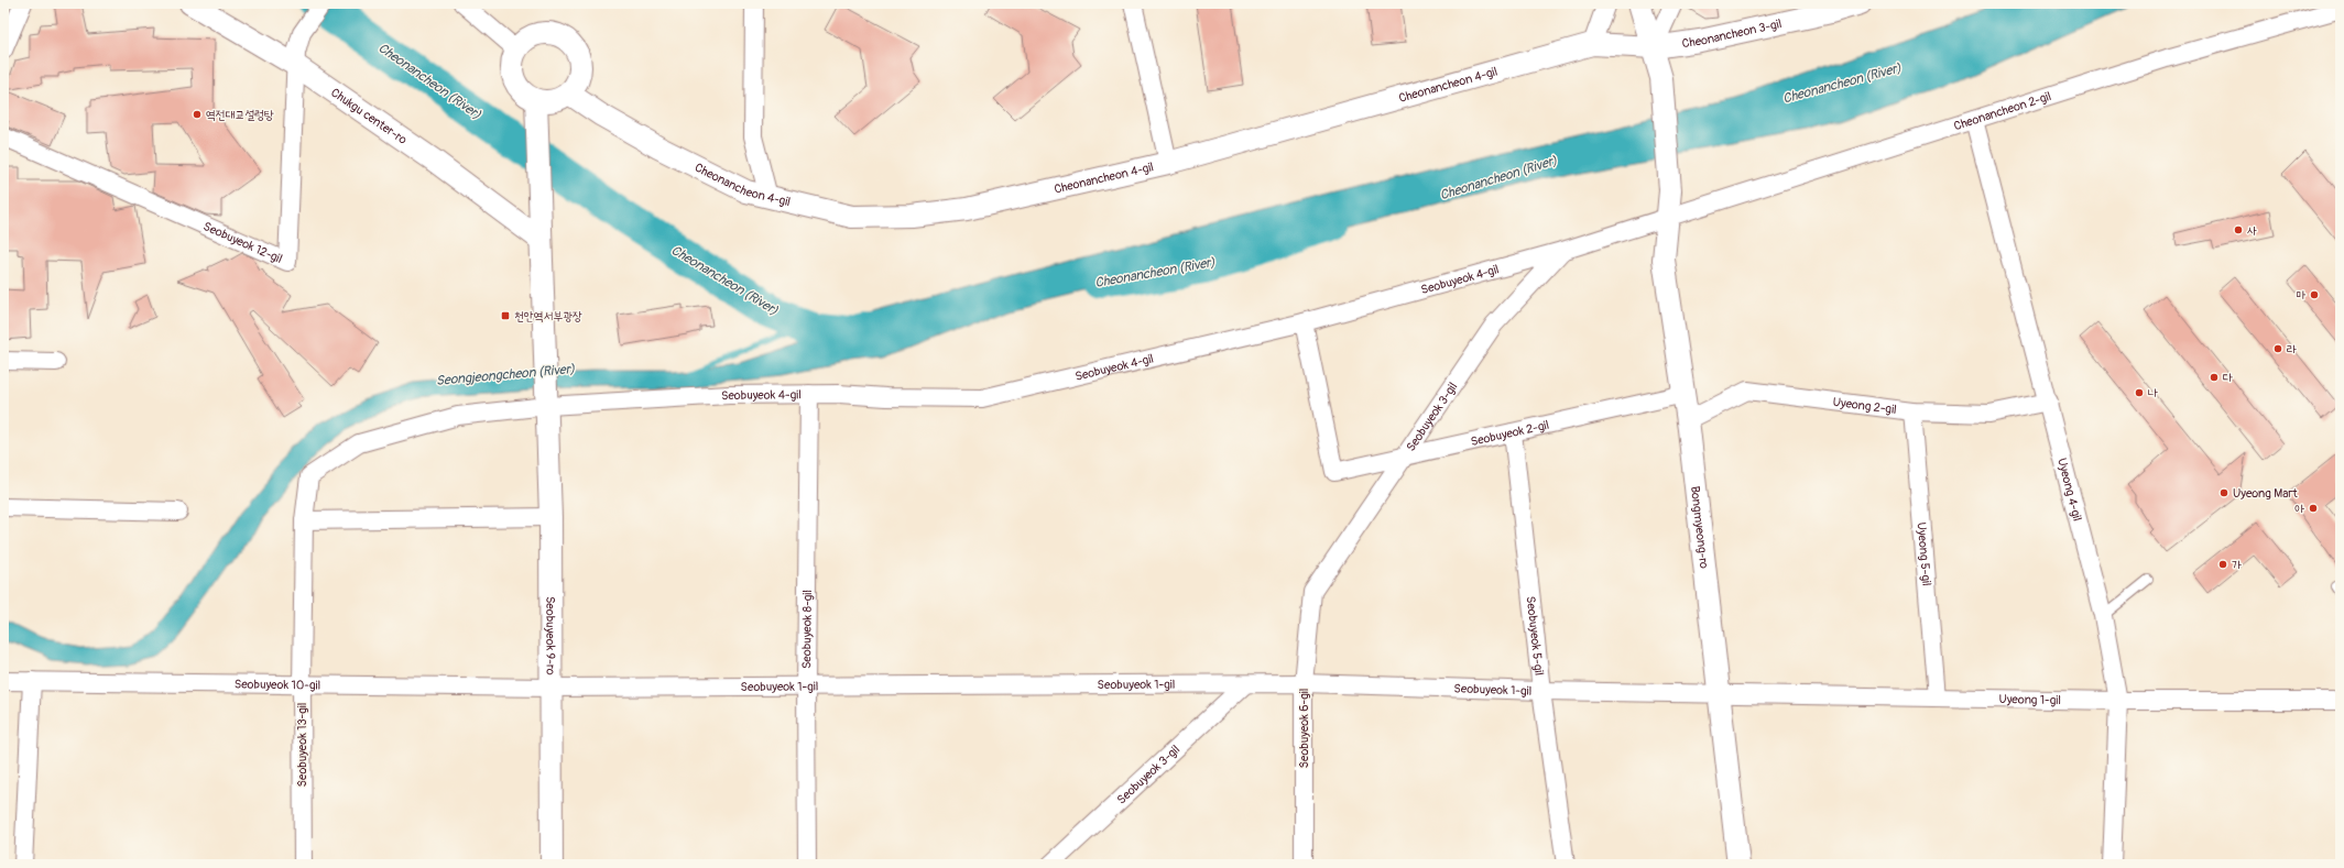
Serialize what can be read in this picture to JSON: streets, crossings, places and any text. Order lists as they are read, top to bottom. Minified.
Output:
{"streets":{"street":["Cheonancheon 3-gil","Cheonancheon 4-gil","Cheonancheon 2-gil","Chukgu center-ro","Seobuyeok 12-gil","Seobuyeok 4-gil","Uyeong 2-gil","Seobuyeok 3-gil","Seobuyeok 2-gil","Uyeong 4-gil","Bongmyeong-ro","Uyeong 5-gil","Seobuyeok 8-gil","Seobuyeok 9-ro","Seobuyeok 5-gil","Seobuyeok 10-gil","Seobuyeok 1-gil","Uyeong 1-gil","Seobuyeok 6-gil","Seobuyeok 13-gil"]},"crossings":[["Cheonancheon 3-gil","Cheonancheon 4-gil"],["Cheonancheon 3-gil","Bongmyeong-ro"],["Cheonancheon 4-gil","Bongmyeong-ro"],["Cheonancheon 2-gil","Seobuyeok 4-gil"],["Cheonancheon 2-gil","Uyeong 4-gil"],["Cheonancheon 2-gil","Bongmyeong-ro"],["Chukgu center-ro","Seobuyeok 12-gil"],["Chukgu center-ro","Seobuyeok 9-ro"],["Seobuyeok 4-gil","Seobuyeok 3-gil"],["Seobuyeok 4-gil","Seobuyeok 2-gil"],["Seobuyeok 4-gil","Bongmyeong-ro"],["Seobuyeok 4-gil","Seobuyeok 8-gil"],["Seobuyeok 4-gil","Seobuyeok 9-ro"],["Seobuyeok 4-gil","Seobuyeok 13-gil"],["Uyeong 2-gil","Uyeong 4-gil"],["Uyeong 2-gil","Bongmyeong-ro"],["Uyeong 2-gil","Uyeong 5-gil"],["Seobuyeok 3-gil","Seobuyeok 2-gil"],["Seobuyeok 3-gil","Seobuyeok 1-gil"],["Seobuyeok 3-gil","Seobuyeok 6-gil"],["Seobuyeok 2-gil","Bongmyeong-ro"],["Seobuyeok 2-gil","Seobuyeok 5-gil"],["Uyeong 4-gil","Uyeong 1-gil"],["Bongmyeong-ro","Seobuyeok 1-gil"],["Bongmyeong-ro","Uyeong 1-gil"],["Uyeong 5-gil","Uyeong 1-gil"],["Seobuyeok 8-gil","Seobuyeok 1-gil"],["Seobuyeok 9-ro","Seobuyeok 10-gil"],["Seobuyeok 9-ro","Seobuyeok 1-gil"],["Seobuyeok 5-gil","Seobuyeok 1-gil"],["Seobuyeok 10-gil","Seobuyeok 1-gil"],["Seobuyeok 10-gil","Seobuyeok 13-gil"],["Seobuyeok 1-gil","Uyeong 1-gil"],["Seobuyeok 1-gil","Seobuyeok 6-gil"]],"water":["Cheonancheon (River)","Seongjeongcheon (River)"],"places":{"other":["역전대교설렁탕","사","마","라","다","나","Uyeong Mart","아","가"],"transit":["천안역서부광장"]}}
